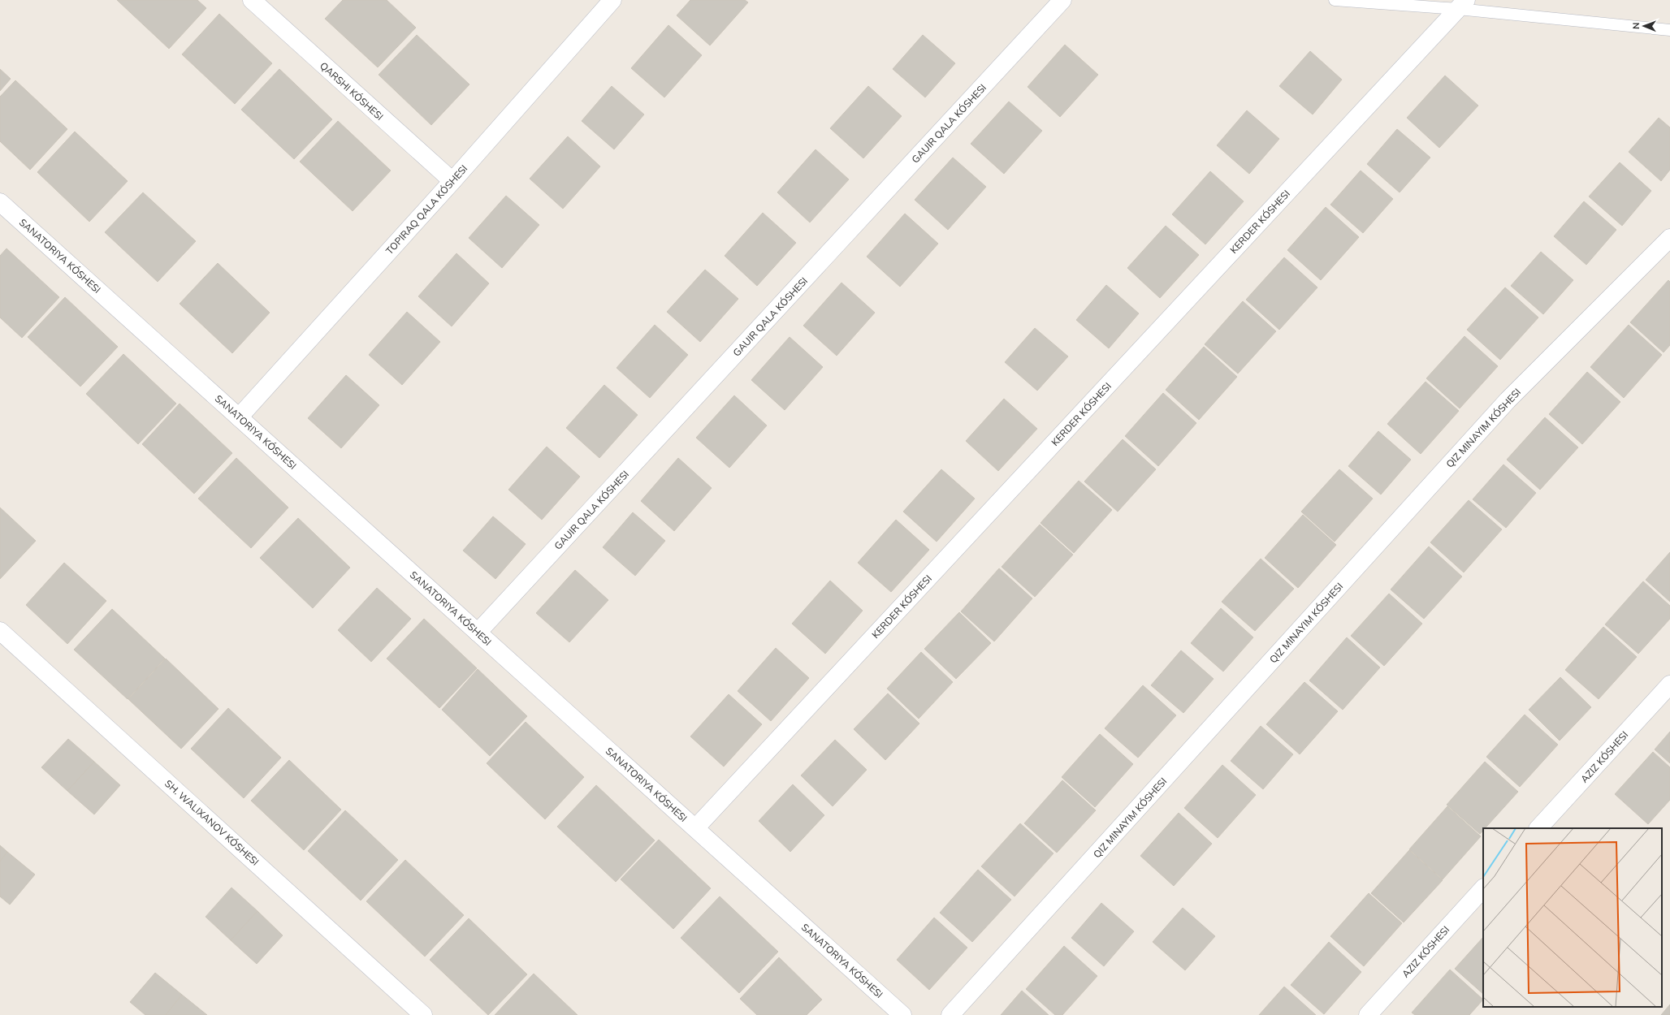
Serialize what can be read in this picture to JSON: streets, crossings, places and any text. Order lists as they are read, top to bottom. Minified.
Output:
{"streets":{"street":["GAUIR QALA KÓSHESI","KERDER KÓSHESI","SANATORIYA KÓSHESI","AZIZ KÓSHESI","SH. WALIXANOV KÓSHESI"]},"crossings":[["GAUIR QALA KÓSHESI","SANATORIYA KÓSHESI"],["KERDER KÓSHESI","SANATORIYA KÓSHESI"]],"north":"left"}
